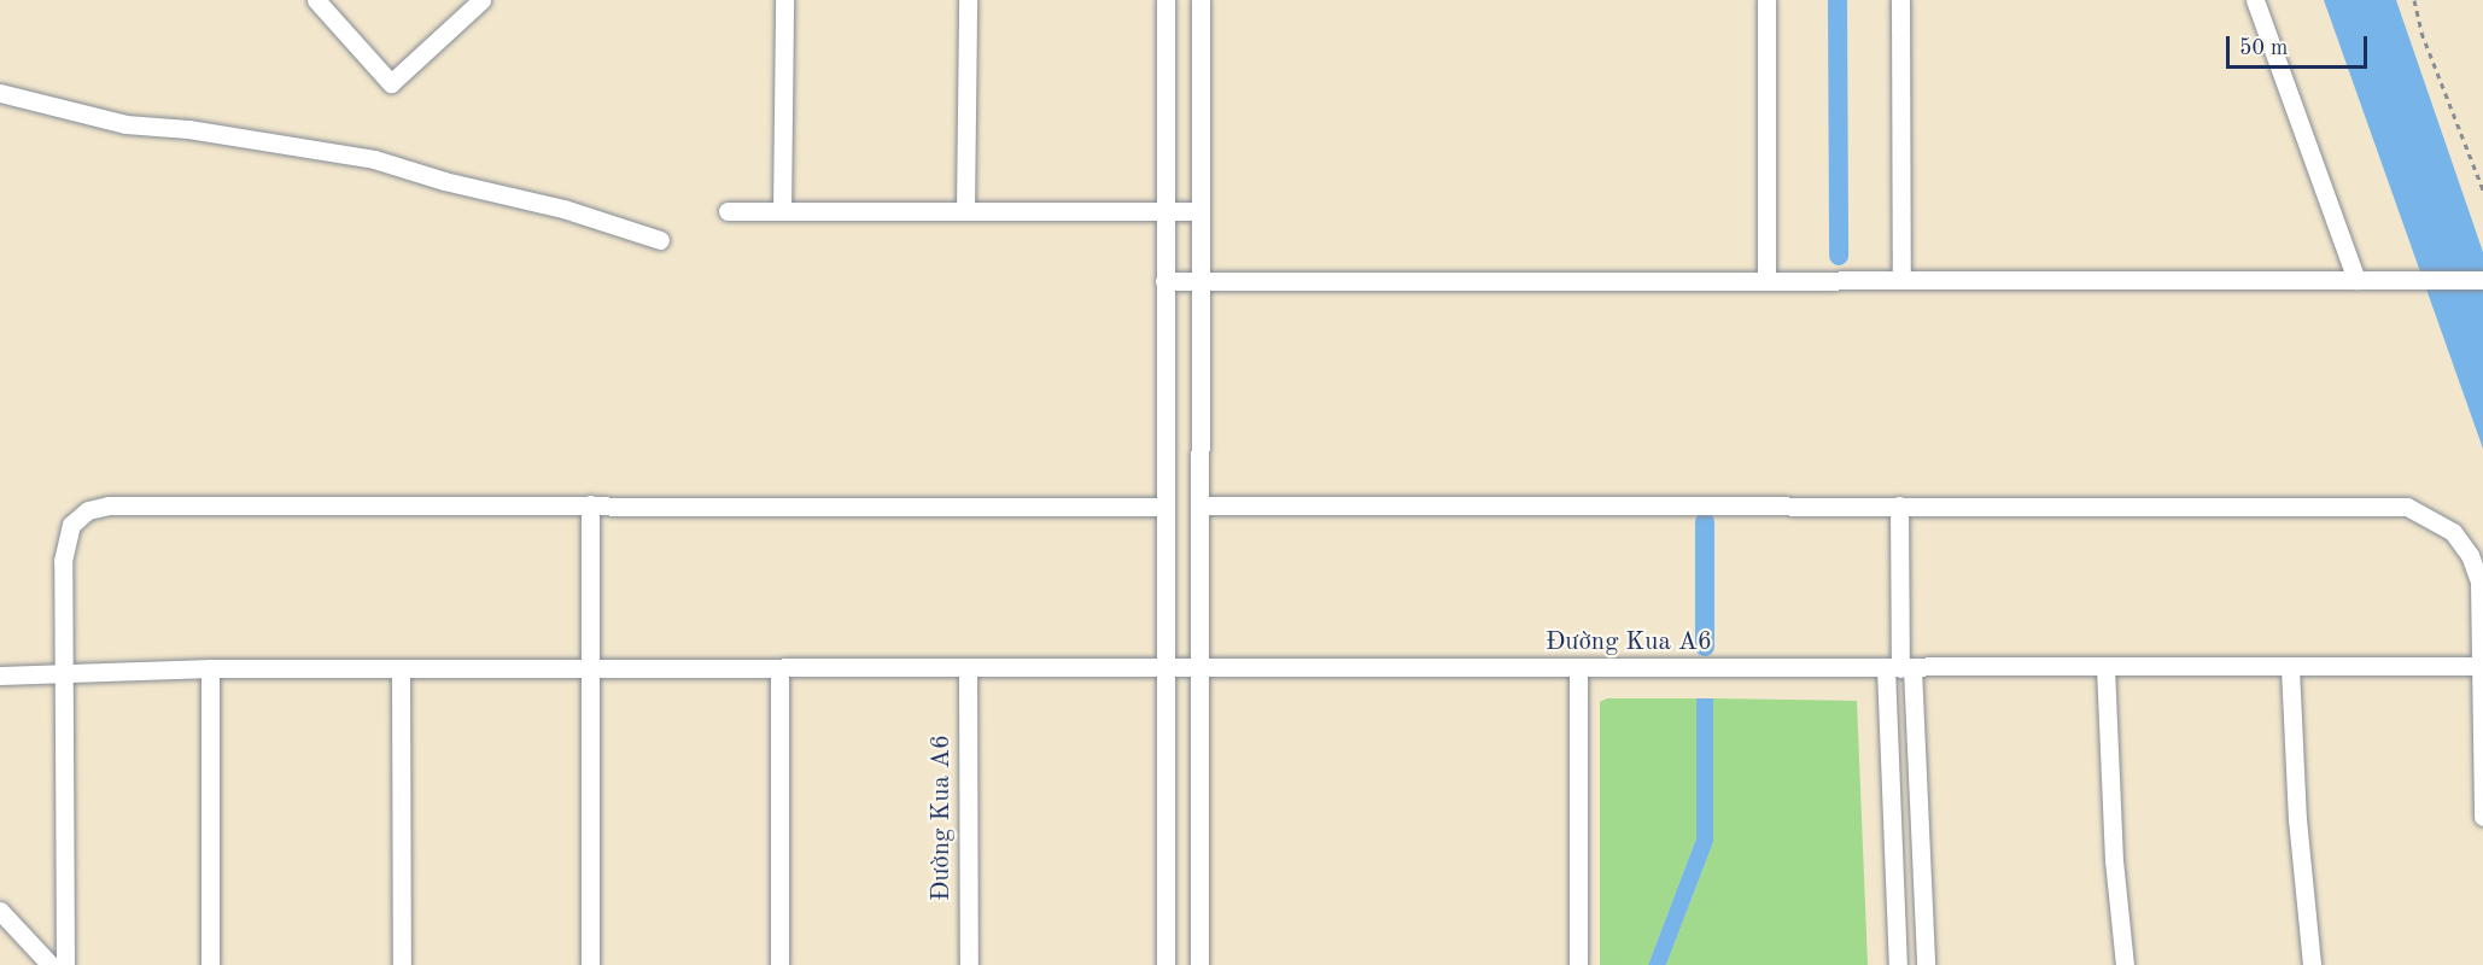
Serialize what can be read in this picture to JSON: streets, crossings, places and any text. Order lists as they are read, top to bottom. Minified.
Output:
{"streets":{"street":["Đường Kua A6"]},"scale_bar":"50 m"}
